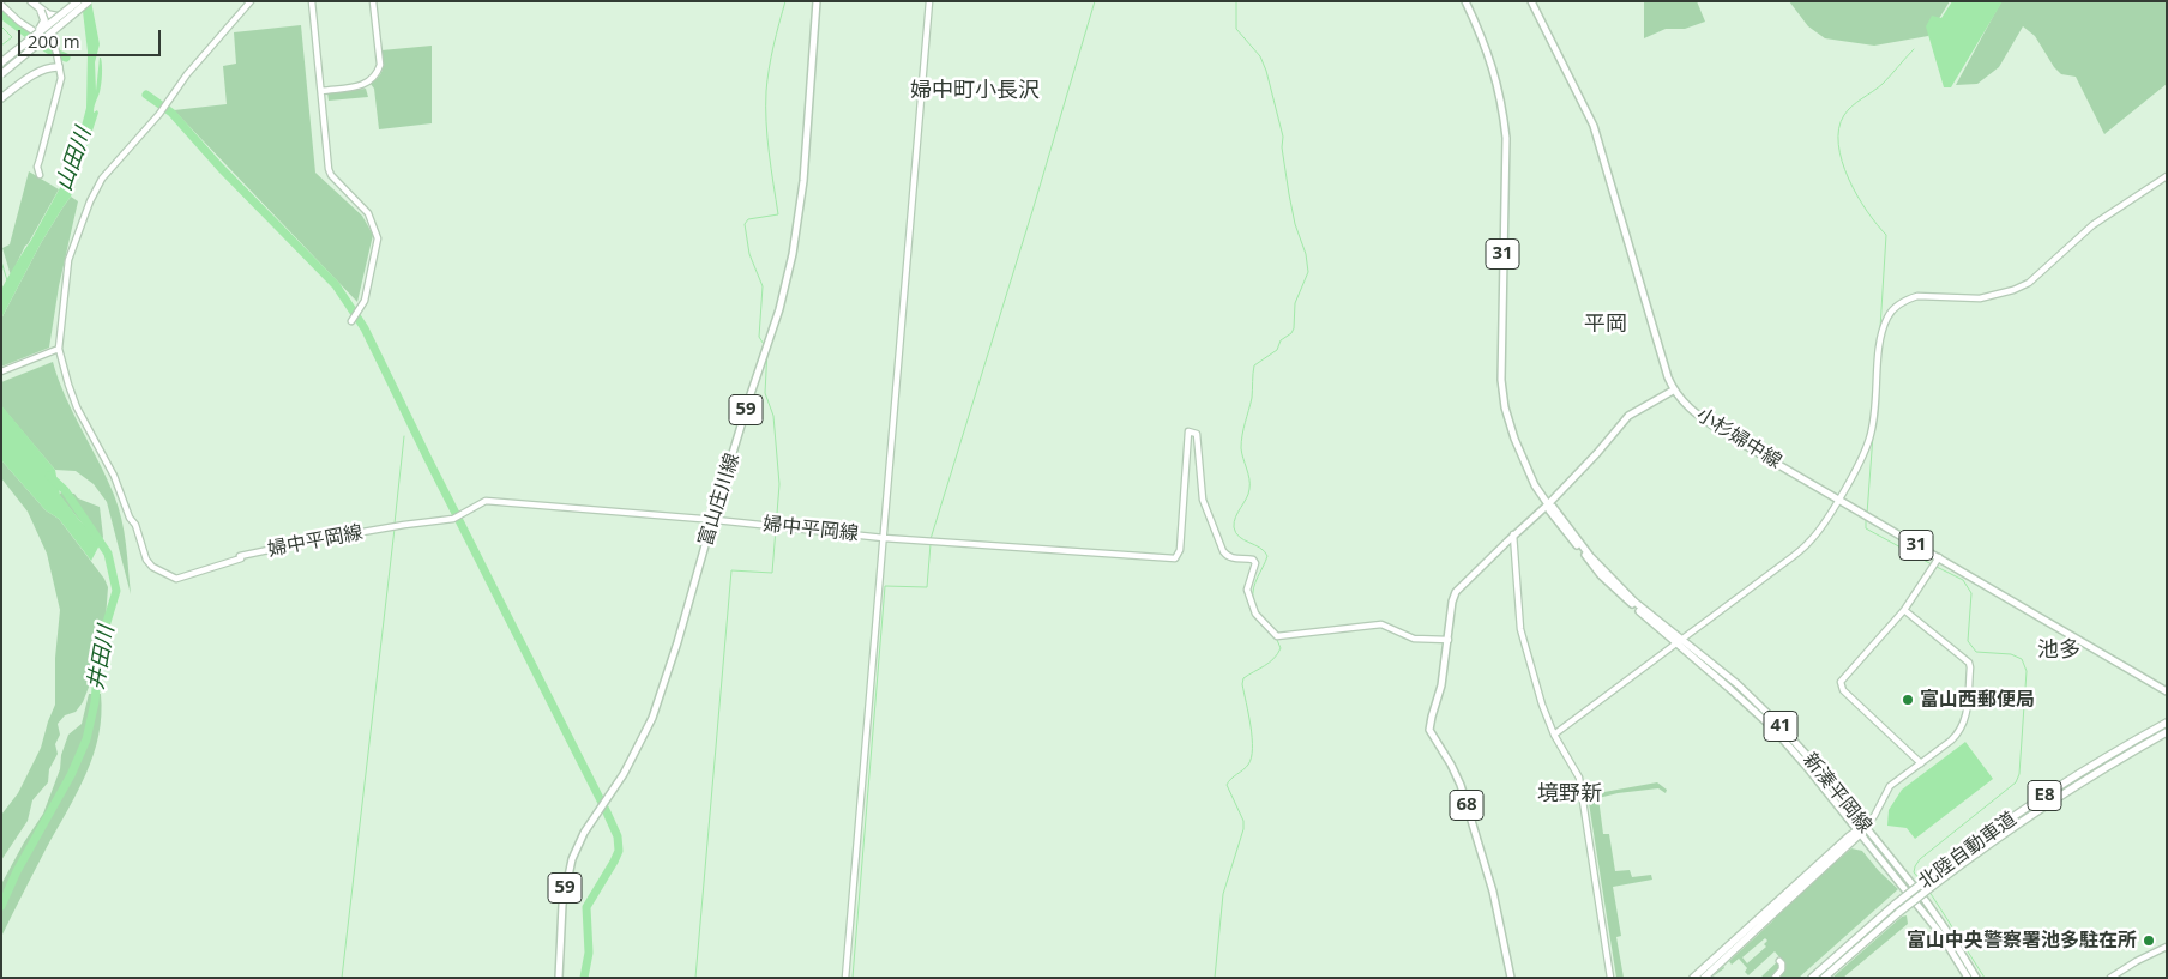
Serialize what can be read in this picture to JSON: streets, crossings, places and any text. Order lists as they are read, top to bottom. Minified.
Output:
{"streets":{"highway":["E8","北陸自動車道"],"main road":["31","59","小杉婦中線","富山庄川線","41","新湊平岡線","68"],"street":["婦中平岡線"]},"crossings":[["31","新湊平岡線"],["31","68"],["富山庄川線","婦中平岡線"],["婦中平岡線","68"],["新湊平岡線","68"]],"districts":["婦中町小長沢","平岡","池多","境野新"],"water":["山田川","井田川"],"places":["富山西郵便局","富山中央警察署池多駐在所"],"scale_bar":"200 m"}
